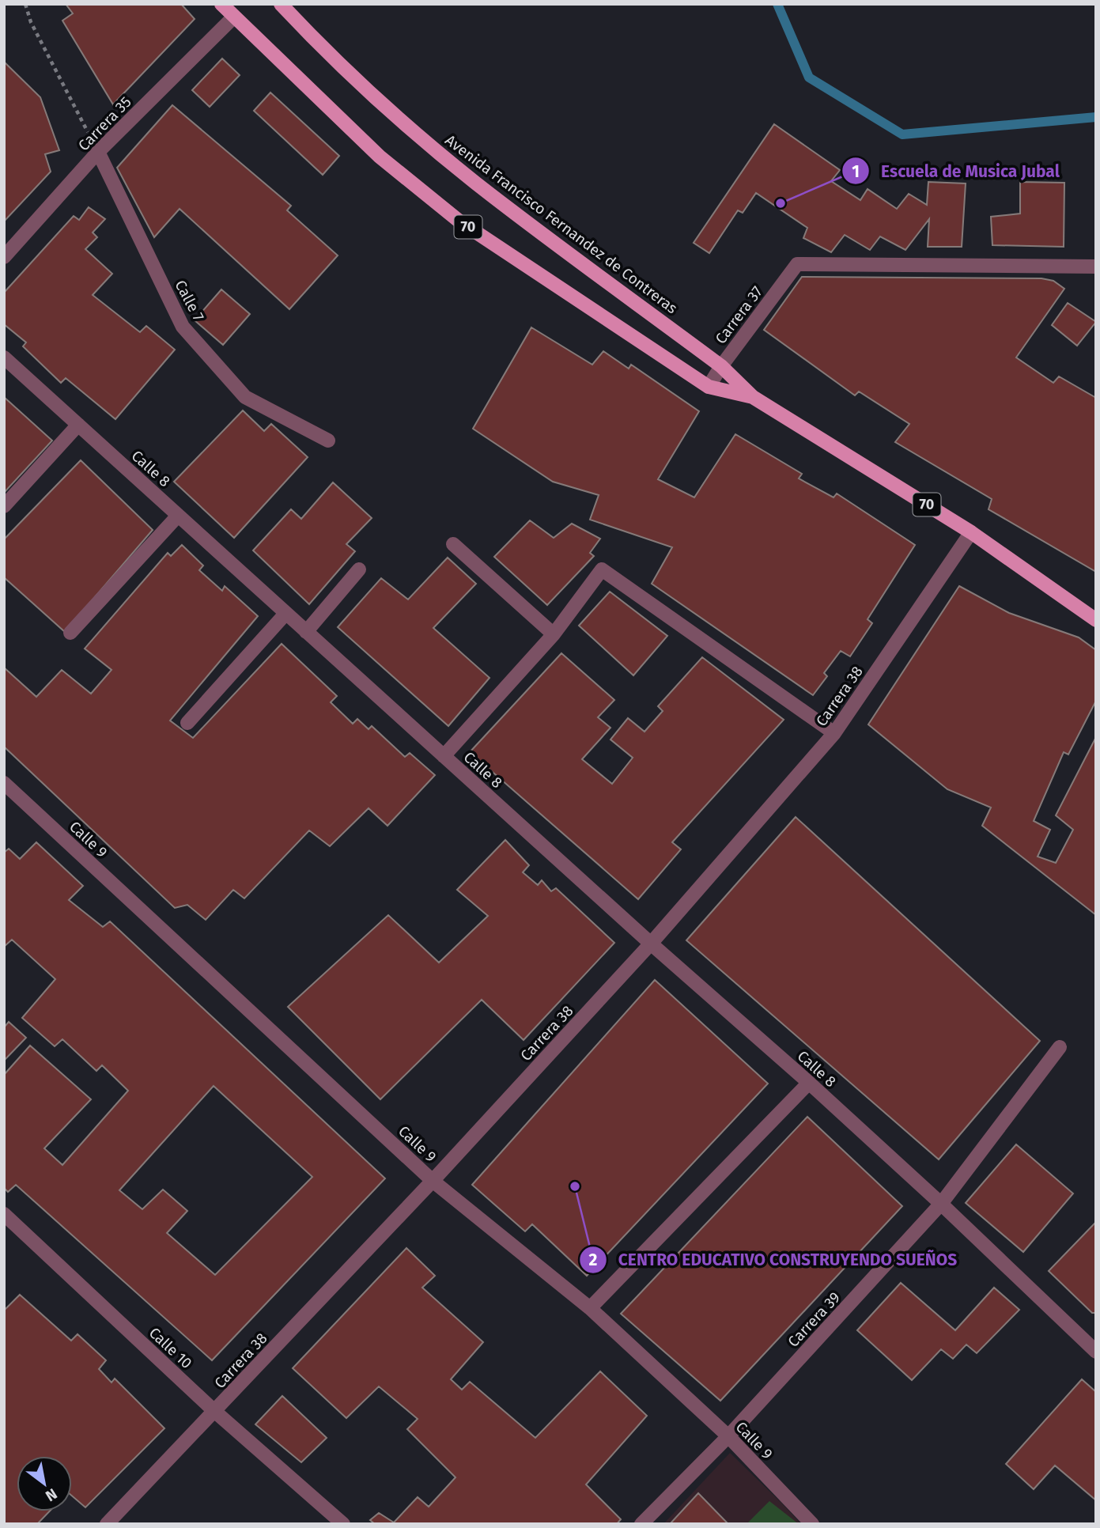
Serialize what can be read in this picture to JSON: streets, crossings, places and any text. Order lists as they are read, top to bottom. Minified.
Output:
{"streets":{"main road":["Avenida Francisco Fernandez de Contreras","70"],"street":["Carrera 35","Calle 7","Carrera 37","Calle 8","Carrera 38","Calle 9","Carrera 39","Calle 10"]},"crossings":[["Carrera 35","Avenida Francisco Fernandez de Contreras"],["Carrera 35","Calle 7"],["Avenida Francisco Fernandez de Contreras","Carrera 37"],["Avenida Francisco Fernandez de Contreras","Carrera 38"],["Calle 8","Carrera 38"],["Calle 8","Carrera 39"],["Carrera 38","Calle 9"],["Carrera 38","Calle 10"],["Calle 9","Carrera 39"]],"places":["Escuela de Musica Jubal","CENTRO EDUCATIVO CONSTRUYENDO SUEÑOS"],"north":"bottom right"}
